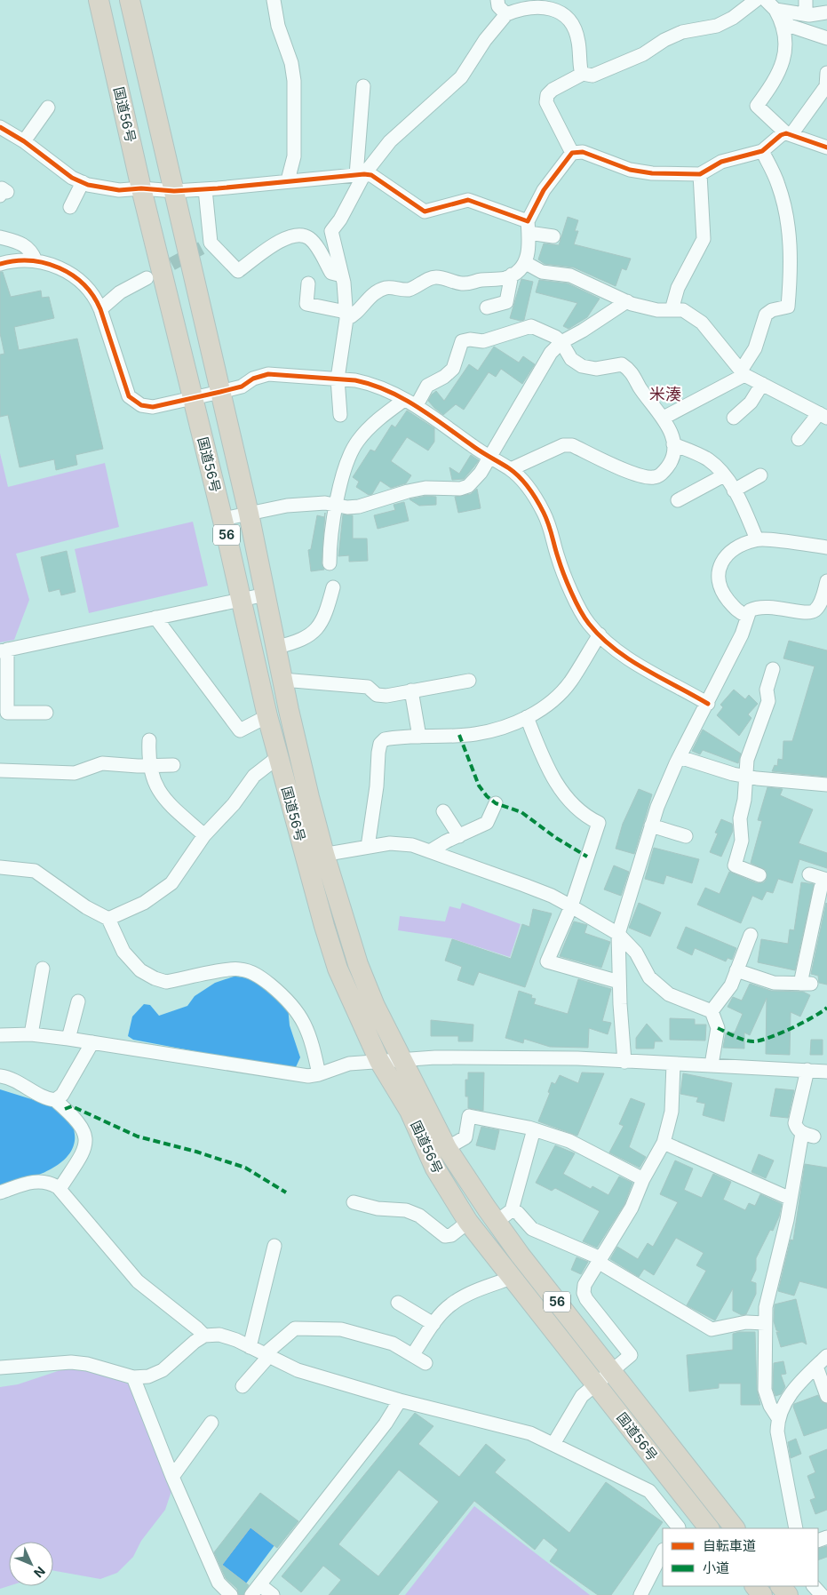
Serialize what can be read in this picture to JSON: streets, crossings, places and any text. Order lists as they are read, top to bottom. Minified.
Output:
{"streets":{"highway":["国道56号","56"]},"districts":["米湊"],"legend":["自転車道","小道"],"north":"bottom right"}
